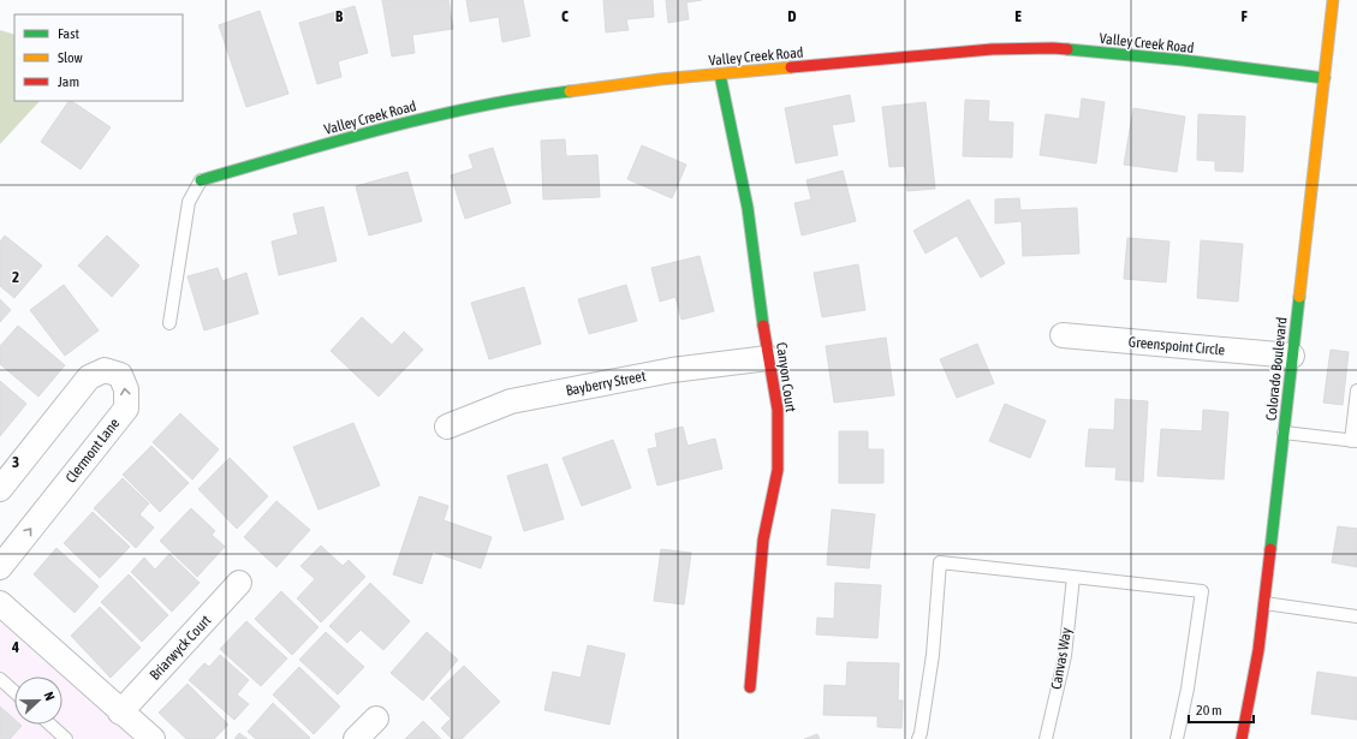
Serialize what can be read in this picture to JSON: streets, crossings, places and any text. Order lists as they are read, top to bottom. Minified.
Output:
{"streets":{"street":["Valley Creek Road","Greenspoint Circle","Colorado Boulevard","Canyon Court","Bayberry Street","Clermont Lane","Briarwyck Court"],"lane":["Canvas Way"]},"crossings":[["Valley Creek Road","Colorado Boulevard"],["Valley Creek Road","Canyon Court"],["Greenspoint Circle","Colorado Boulevard"],["Canyon Court","Bayberry Street"]],"legend":["Fast","Slow","Jam"],"scale_bar":"20 m","north":"right","grid":{"columns":["B","C","D","E","F"],"rows":["2","3","4"]}}
